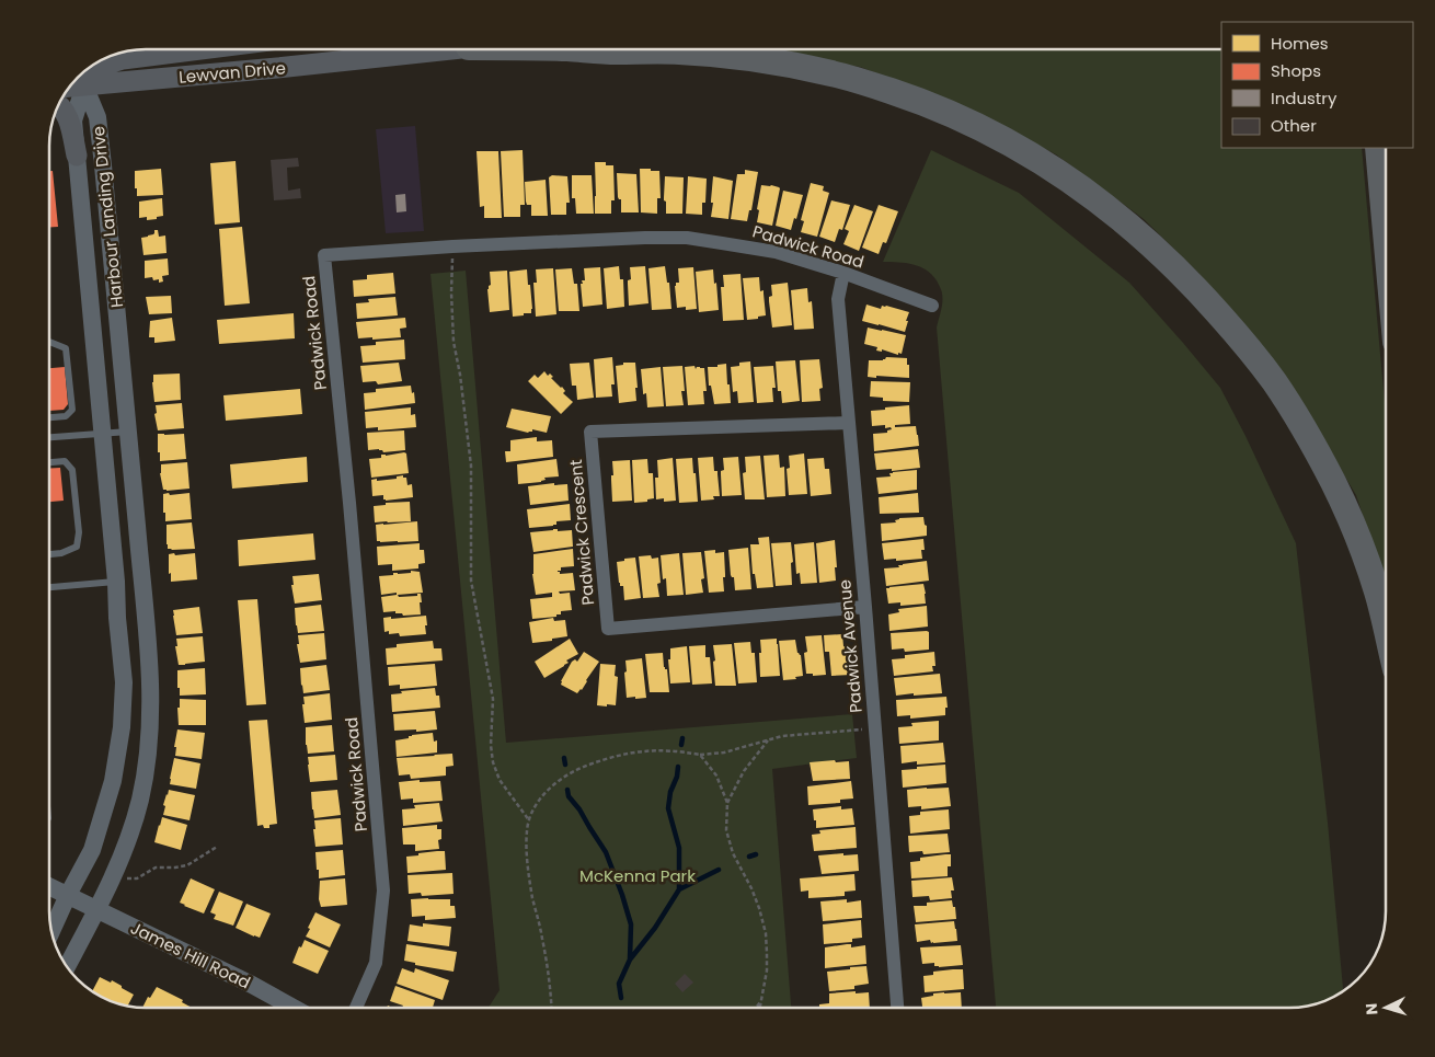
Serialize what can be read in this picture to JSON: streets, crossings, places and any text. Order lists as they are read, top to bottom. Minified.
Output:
{"streets":{"main road":["Lewvan Drive"],"street":["Harbour Landing Drive","Padwick Road","Padwick Crescent","Padwick Avenue","James Hill Road"]},"crossings":[["Lewvan Drive","Harbour Landing Drive"],["Harbour Landing Drive","James Hill Road"],["Padwick Road","Padwick Avenue"],["Padwick Crescent","Padwick Avenue"]],"parks":["McKenna Park"],"legend":["Homes","Shops","Industry","Other"],"north":"left"}
